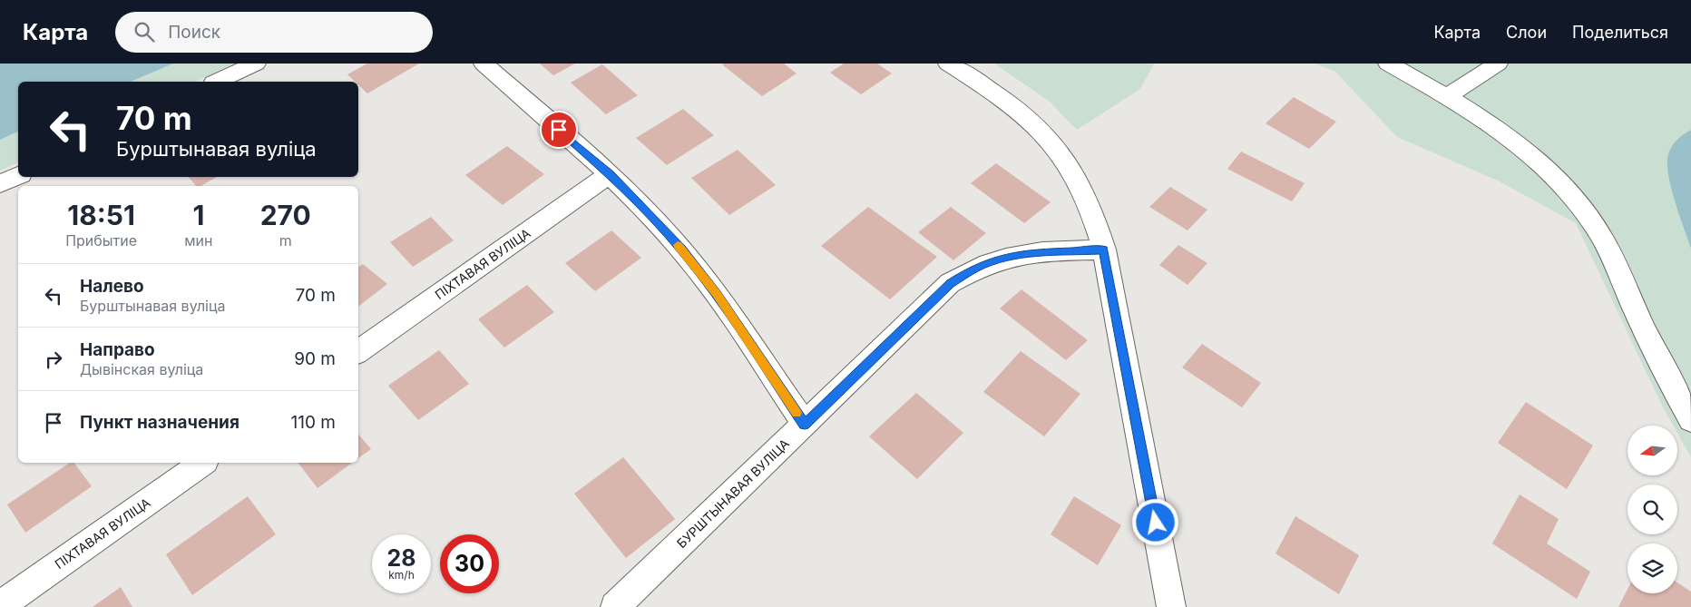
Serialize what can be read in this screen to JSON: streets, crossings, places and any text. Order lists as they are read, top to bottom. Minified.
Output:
{"streets":{"street":["ПІХТАВАЯ ВУЛІЦА","БУРШТЫНАВАЯ ВУЛІЦА"]},"north":"left","page":{"header":"Карта","search":"Поиск","nav":["Карта","Слои","Поделиться"],"turn":["70 m","Бурштынавая вуліца"],"eta":["18:51","Прибытие","1","мин","270","m"],"list":[{"name":"Налево","note":"Бурштынавая вуліца","value":"70 m"},{"name":"Направо","note":"Дывінская вуліца","value":"90 m"},{"name":"Пункт назначения","value":"110 m"}],"speed":"28 km/h","limit":"30"}}
